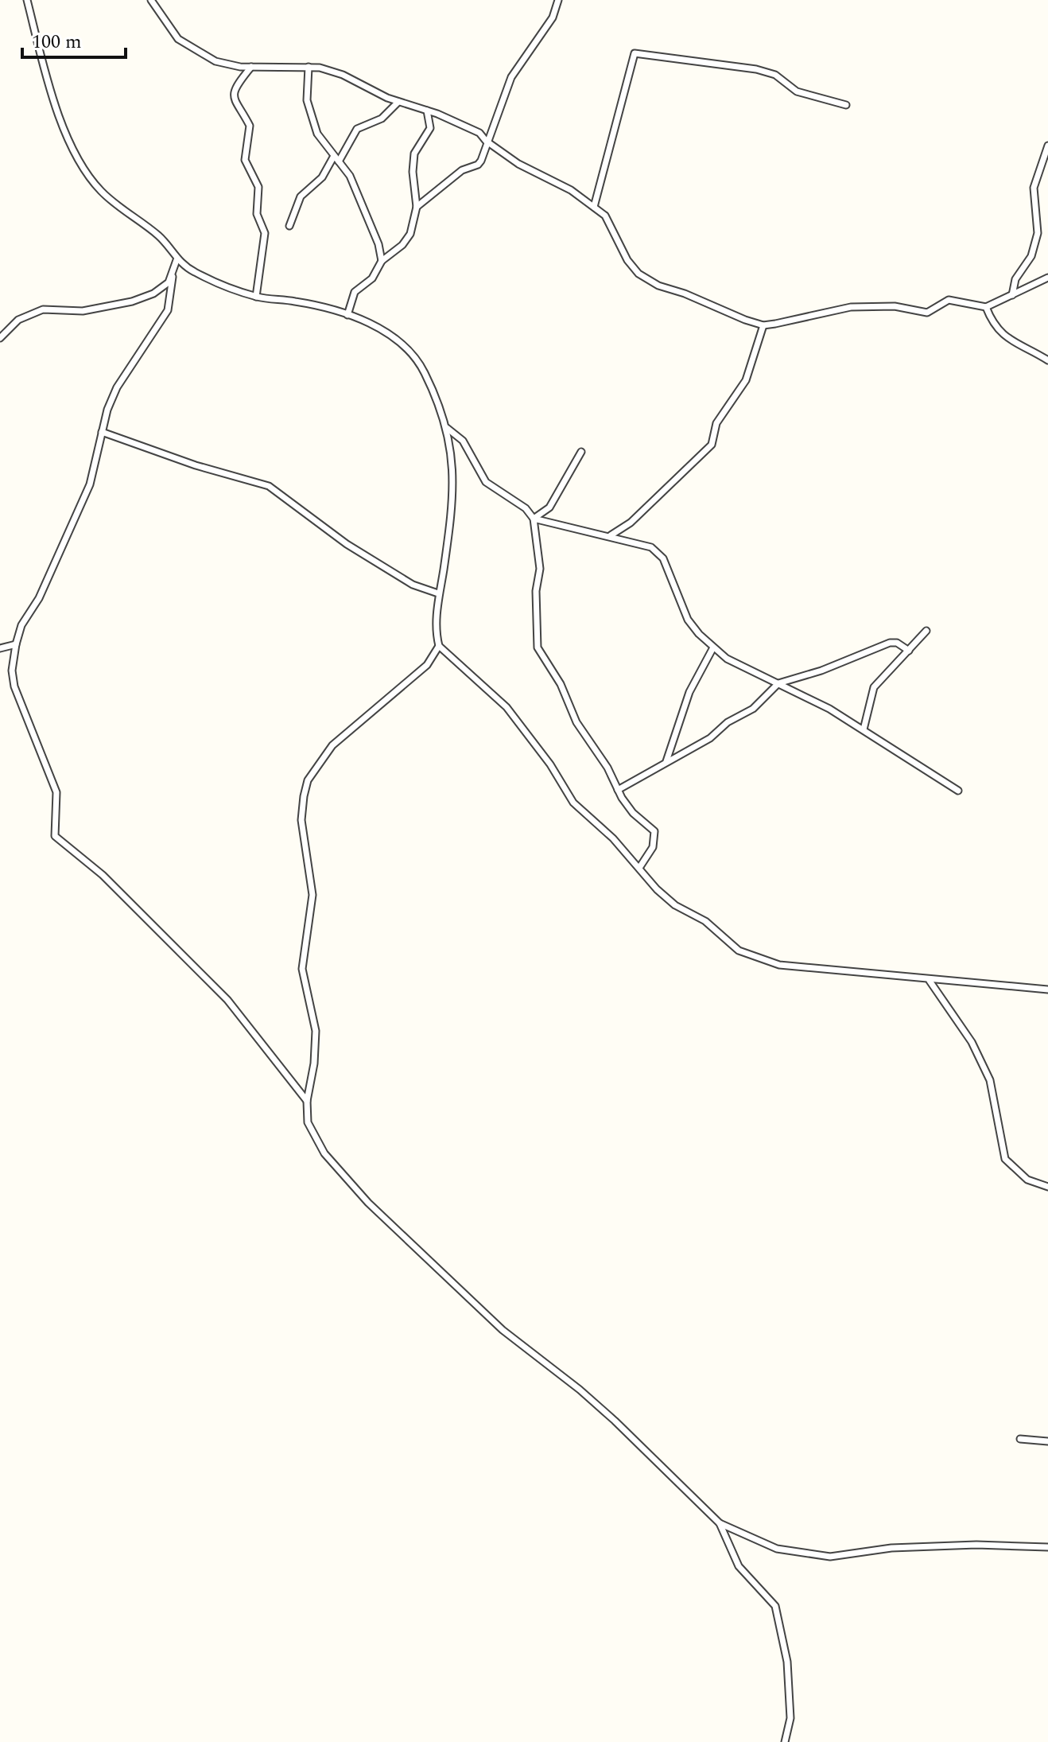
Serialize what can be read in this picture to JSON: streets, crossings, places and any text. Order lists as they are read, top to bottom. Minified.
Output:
{"scale_bar":"100 m"}
